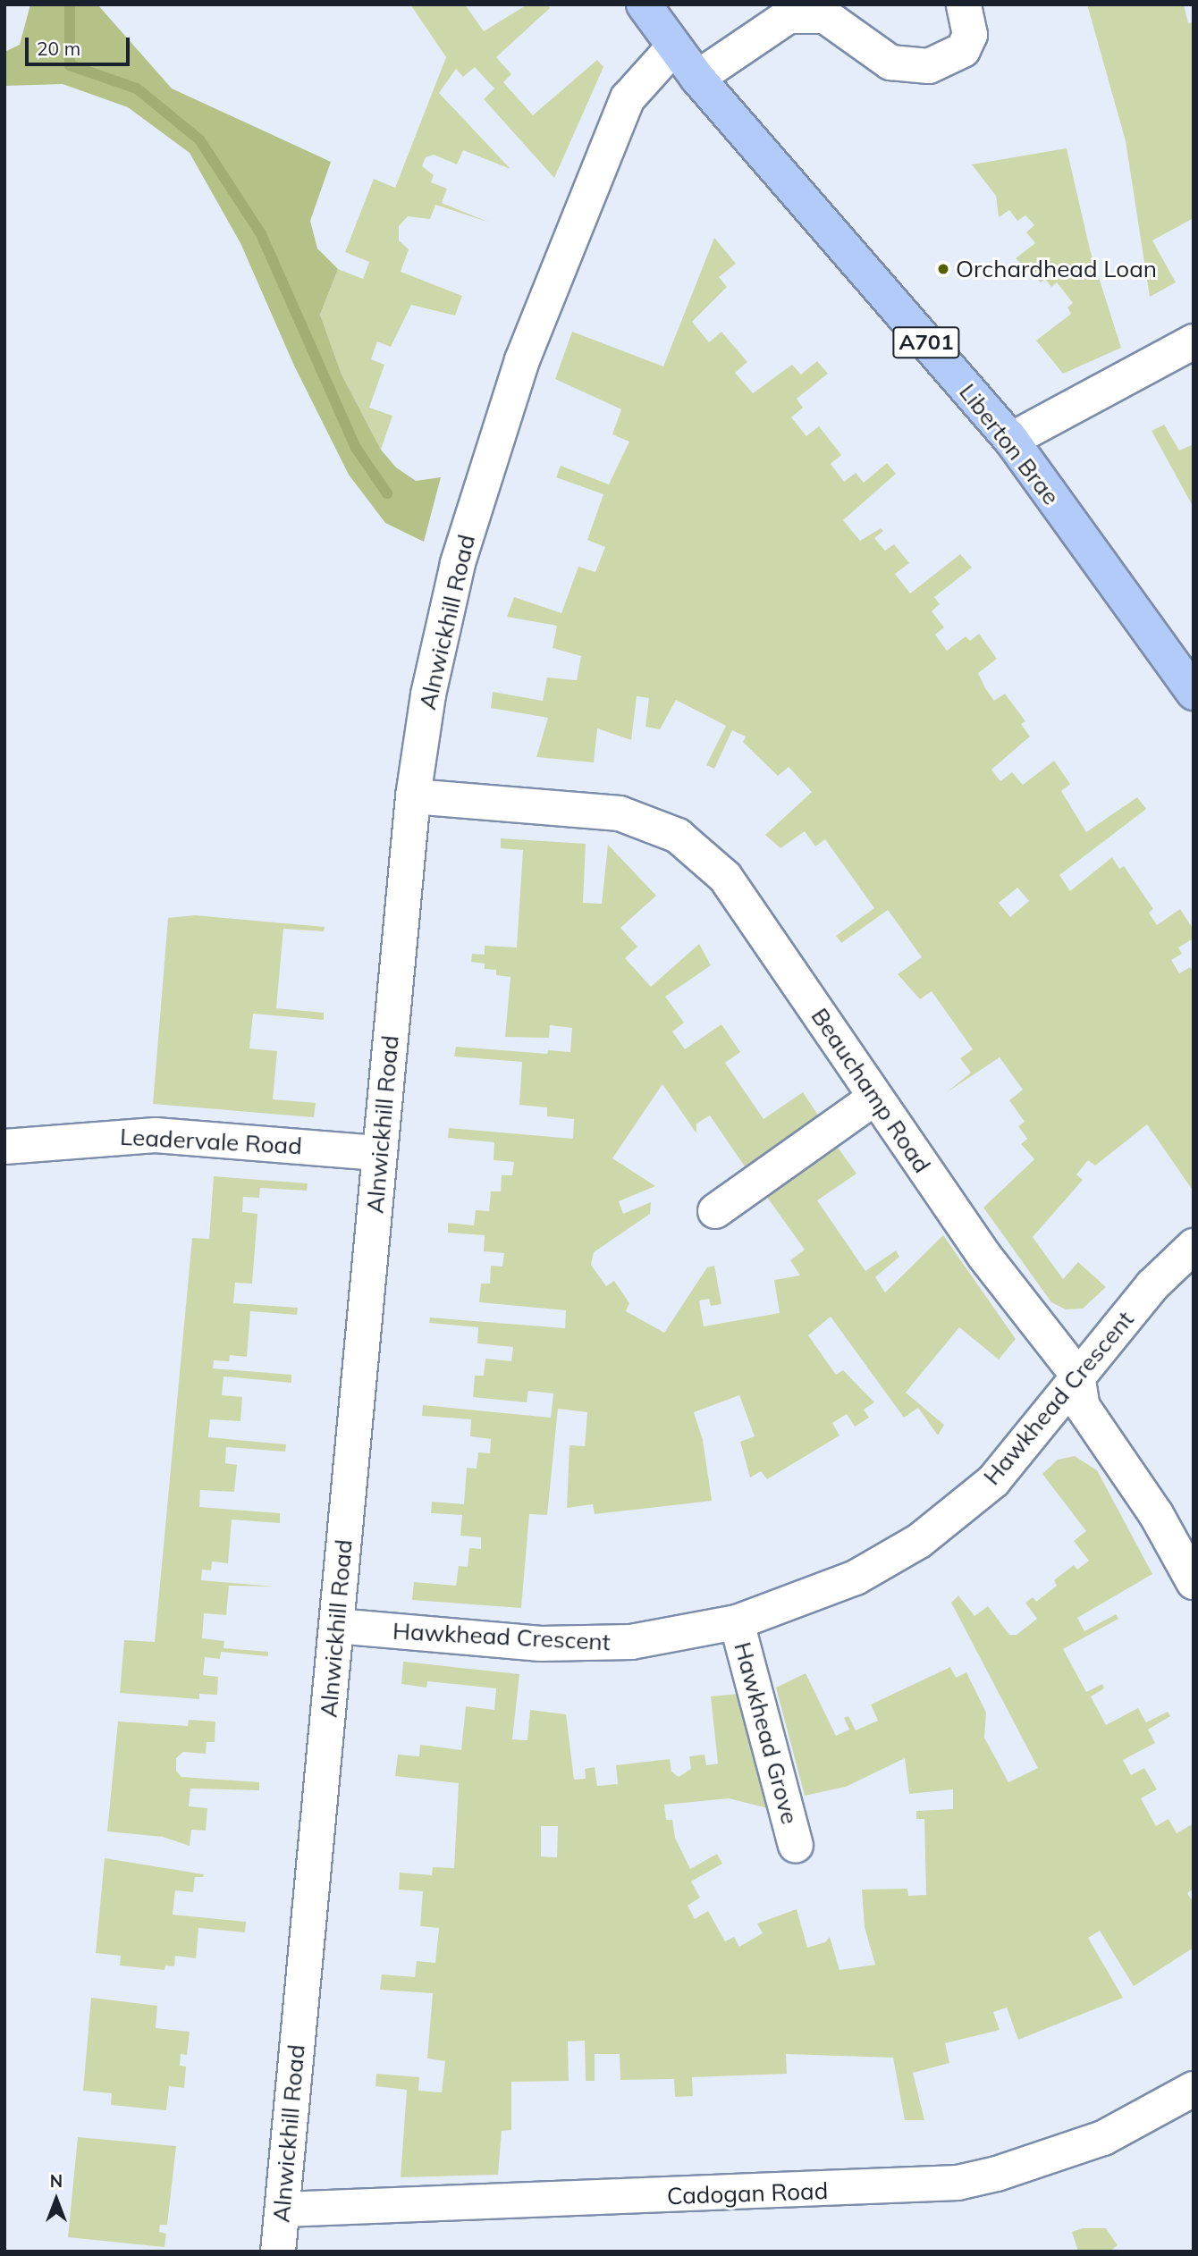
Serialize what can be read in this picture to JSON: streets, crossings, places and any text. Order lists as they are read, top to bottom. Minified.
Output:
{"streets":{"main road":["A701","Liberton Brae"],"street":["Alnwickhill Road","Beauchamp Road","Leadervale Road","Hawkhead Crescent","Hawkhead Grove","Cadogan Road"]},"crossings":[["Liberton Brae","Alnwickhill Road"],["Alnwickhill Road","Beauchamp Road"],["Alnwickhill Road","Leadervale Road"],["Alnwickhill Road","Hawkhead Crescent"],["Alnwickhill Road","Cadogan Road"],["Beauchamp Road","Hawkhead Crescent"],["Hawkhead Crescent","Hawkhead Grove"]],"places":["Orchardhead Loan"],"scale_bar":"20 m","north":"top"}
